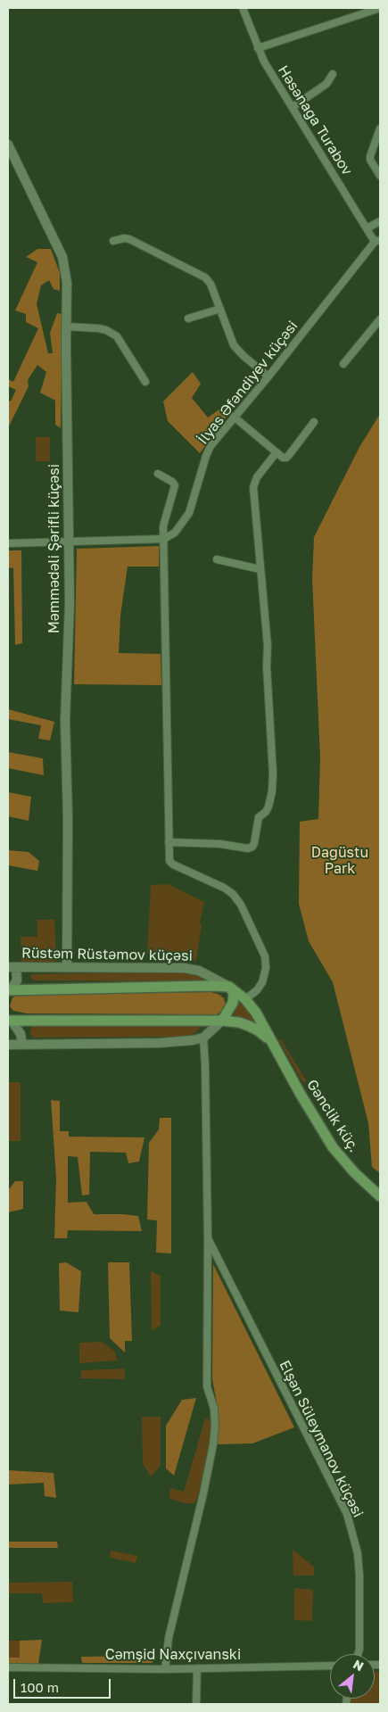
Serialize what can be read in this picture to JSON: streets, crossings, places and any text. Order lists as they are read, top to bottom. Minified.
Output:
{"streets":{"main road":["Rüstəm Rüstəmov küçəsi","Gənclik küç."],"street":["Həsənağa Turabov","İlyas Əfəndiyev küçəsi","Məmmədəli Şərifli küçəsi","Elşən Süleymanov küçəsi","Cəmşid Naxçıvanski"]},"crossings":[["Həsənağa Turabov","İlyas Əfəndiyev küçəsi"],["Məmmədəli Şərifli küçəsi","Rüstəm Rüstəmov küçəsi"],["Rüstəm Rüstəmov küçəsi","Gənclik küç."],["Elşən Süleymanov küçəsi","Cəmşid Naxçıvanski"]],"parks":["Dağüstu Park"],"scale_bar":"100 m","north":"top right"}
